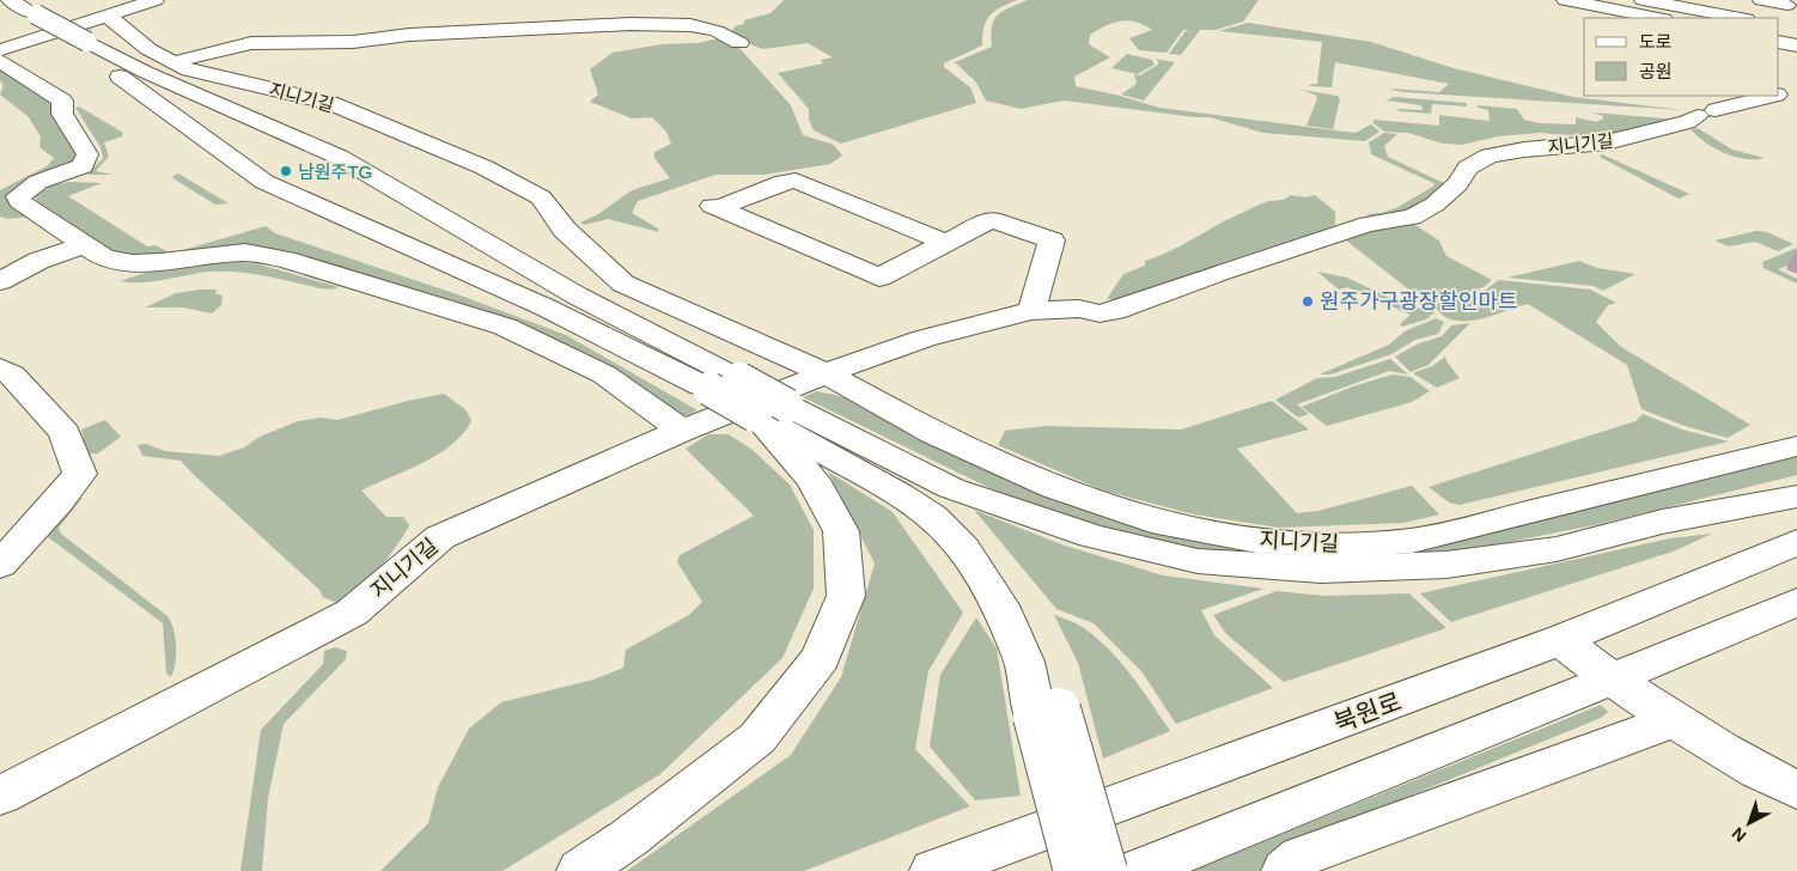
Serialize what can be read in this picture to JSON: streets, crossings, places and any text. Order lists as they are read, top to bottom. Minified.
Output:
{"streets":{"main road":["지니기길","북원로"]},"places":["남원주TG","원주가구광장할인마트"],"legend":["도로","공원"],"north":"bottom left"}
